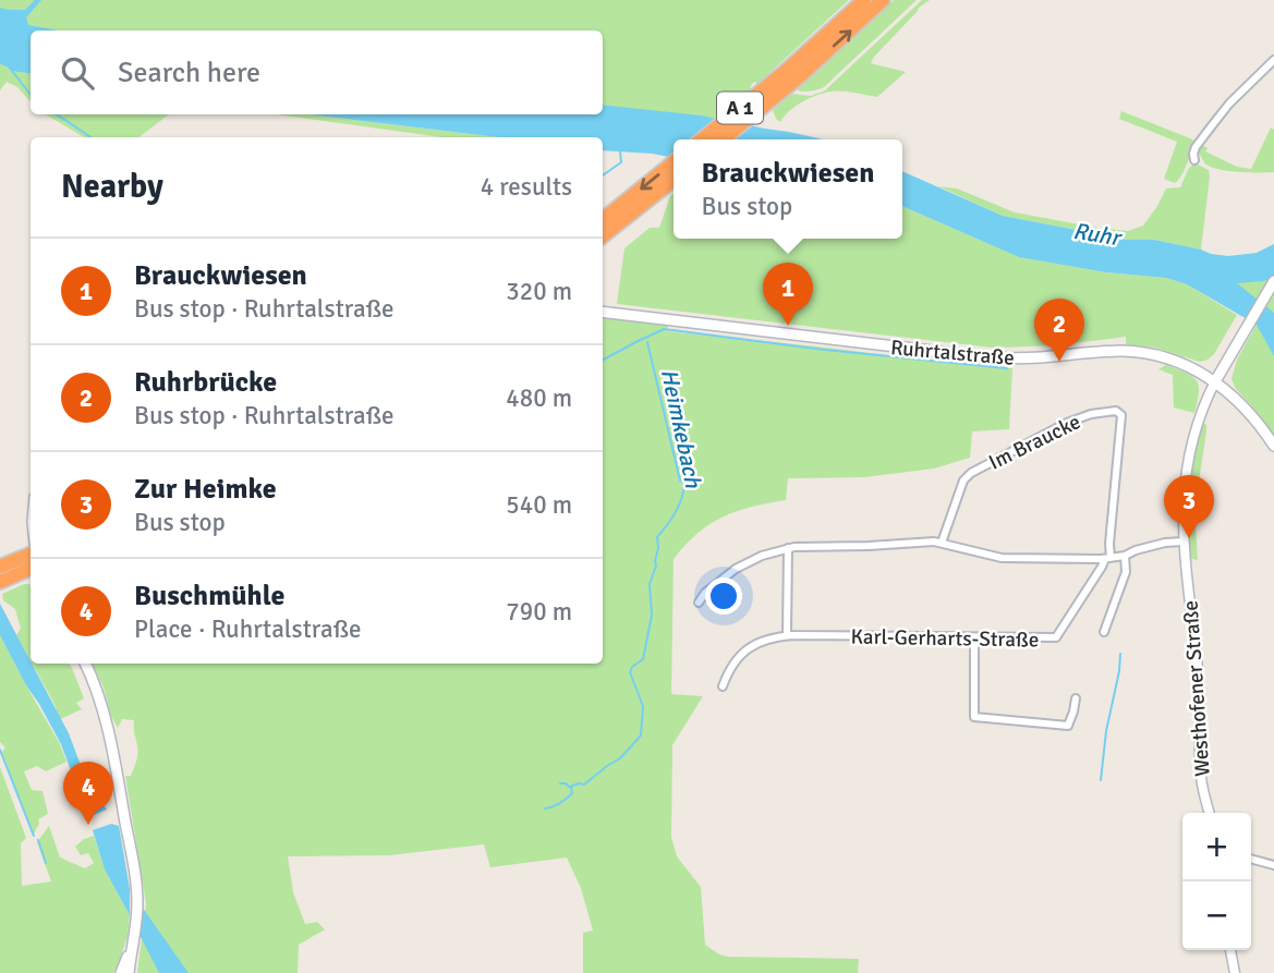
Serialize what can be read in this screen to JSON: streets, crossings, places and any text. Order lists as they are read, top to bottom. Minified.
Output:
{"streets":{"highway":["A 1"],"main road":["Ruhrtalstraße"],"street":["Im Braucke","Karl-Gerharts-Straße","Westhofener Straße"]},"crossings":[["Ruhrtalstraße","Westhofener Straße"],["Im Braucke","Karl-Gerharts-Straße"]],"water":["Ruhr","Heimkebach"],"page":{"search":"Search here","heading":["Nearby","4 results"],"popup":["Brauckwiesen","Bus stop"],"list":[{"mark":"1","name":"Brauckwiesen","note":"Bus stop · Ruhrtalstraße","value":"320 m"},{"mark":"2","name":"Ruhrbrücke","note":"Bus stop · Ruhrtalstraße","value":"480 m"},{"mark":"3","name":"Zur Heimke","note":"Bus stop","value":"540 m"},{"mark":"4","name":"Buschmühle","note":"Place · Ruhrtalstraße","value":"790 m"}],"pins":["1","2","3","4"],"map_buttons":["+","−"]}}
